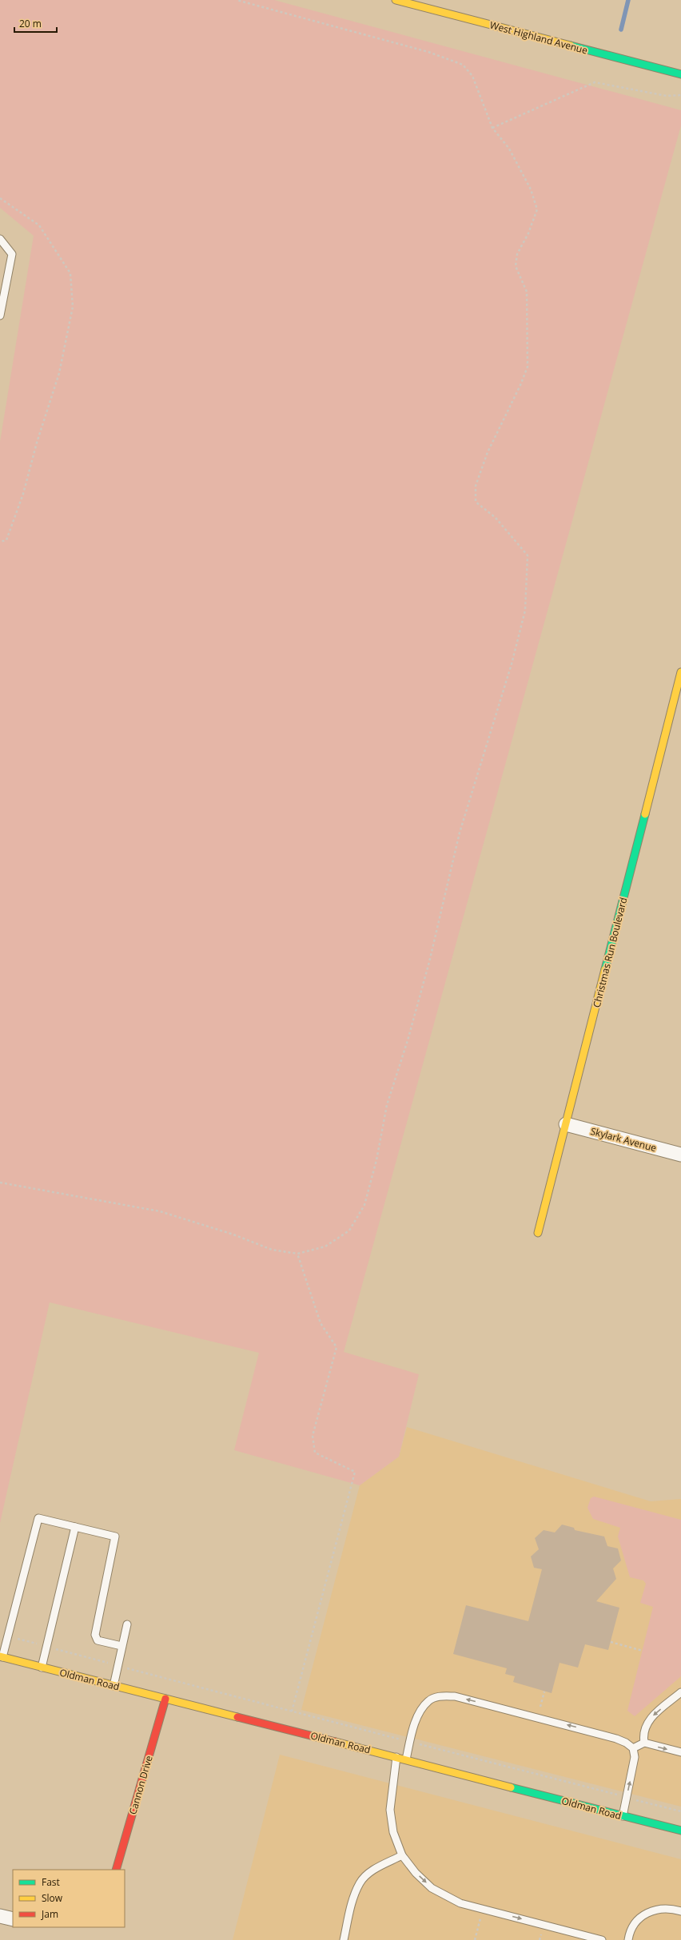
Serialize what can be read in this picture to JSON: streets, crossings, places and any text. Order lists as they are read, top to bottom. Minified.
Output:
{"streets":{"street":["West Highland Avenue","Christmas Run Boulevard","Skylark Avenue","Oldman Road","Cannon Drive"]},"crossings":[["Christmas Run Boulevard","Skylark Avenue"],["Oldman Road","Cannon Drive"]],"legend":["Fast","Slow","Jam"],"scale_bar":"20 m"}
